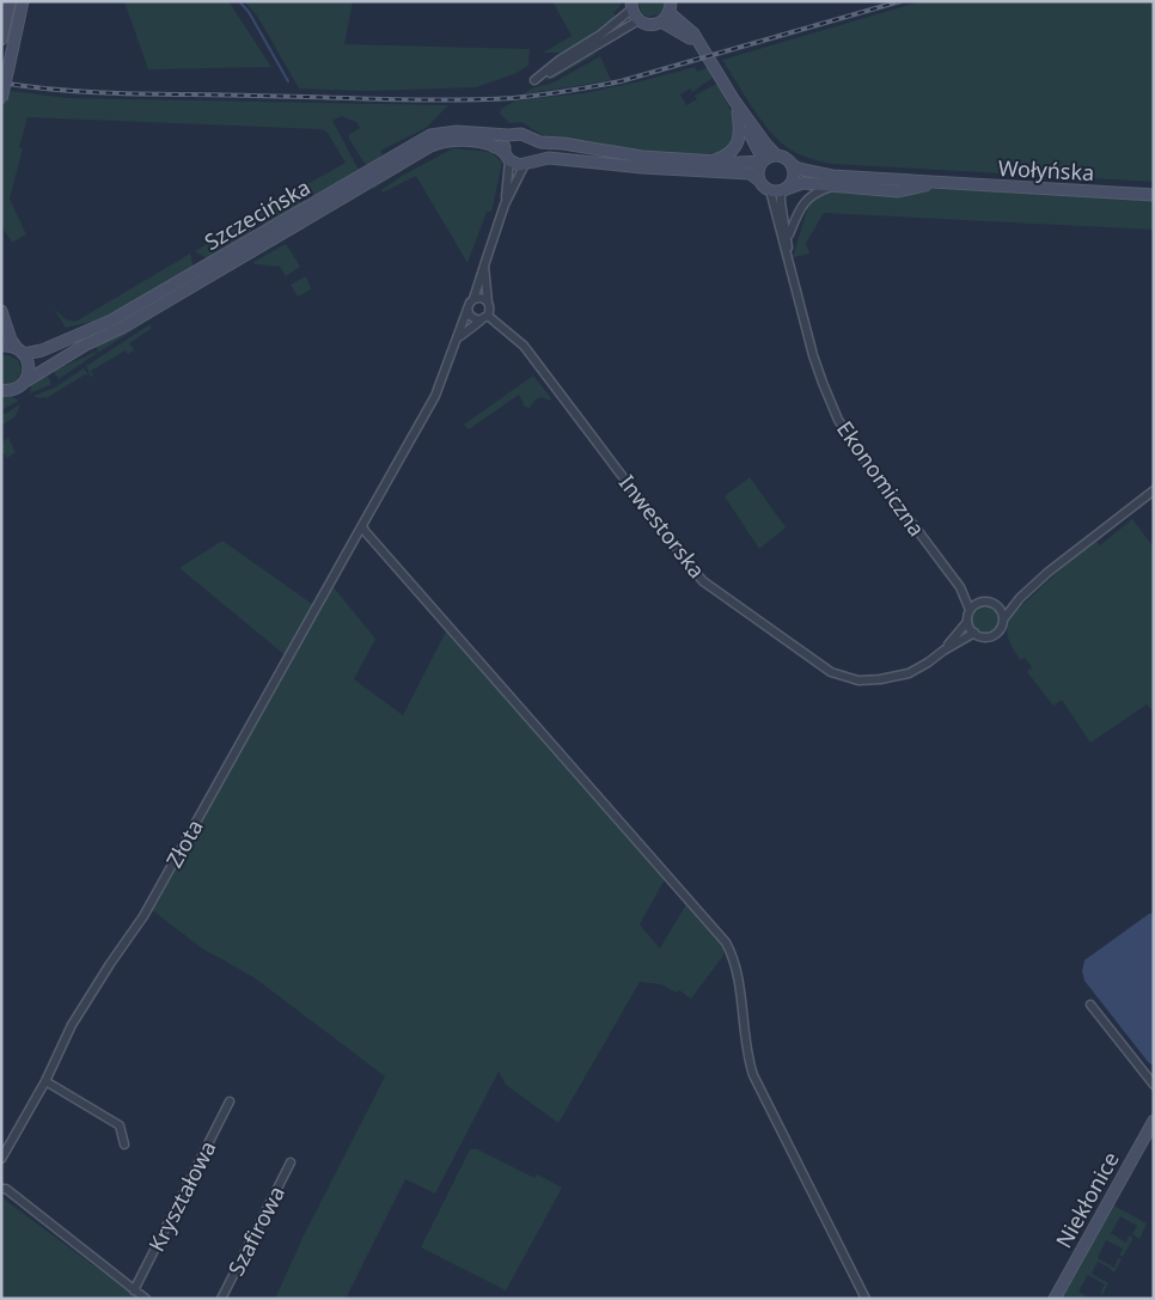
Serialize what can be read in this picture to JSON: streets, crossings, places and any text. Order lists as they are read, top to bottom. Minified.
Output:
{"streets":{"main road":["Wołyńska","Szczecińska","Niekłonice"],"street":["Ekonomiczna","Inwestorska","Złota","Kryształowa","Szafirowa"]},"crossings":[["Wołyńska","Ekonomiczna"],["Ekonomiczna","Inwestorska"],["Inwestorska","Złota"]]}
